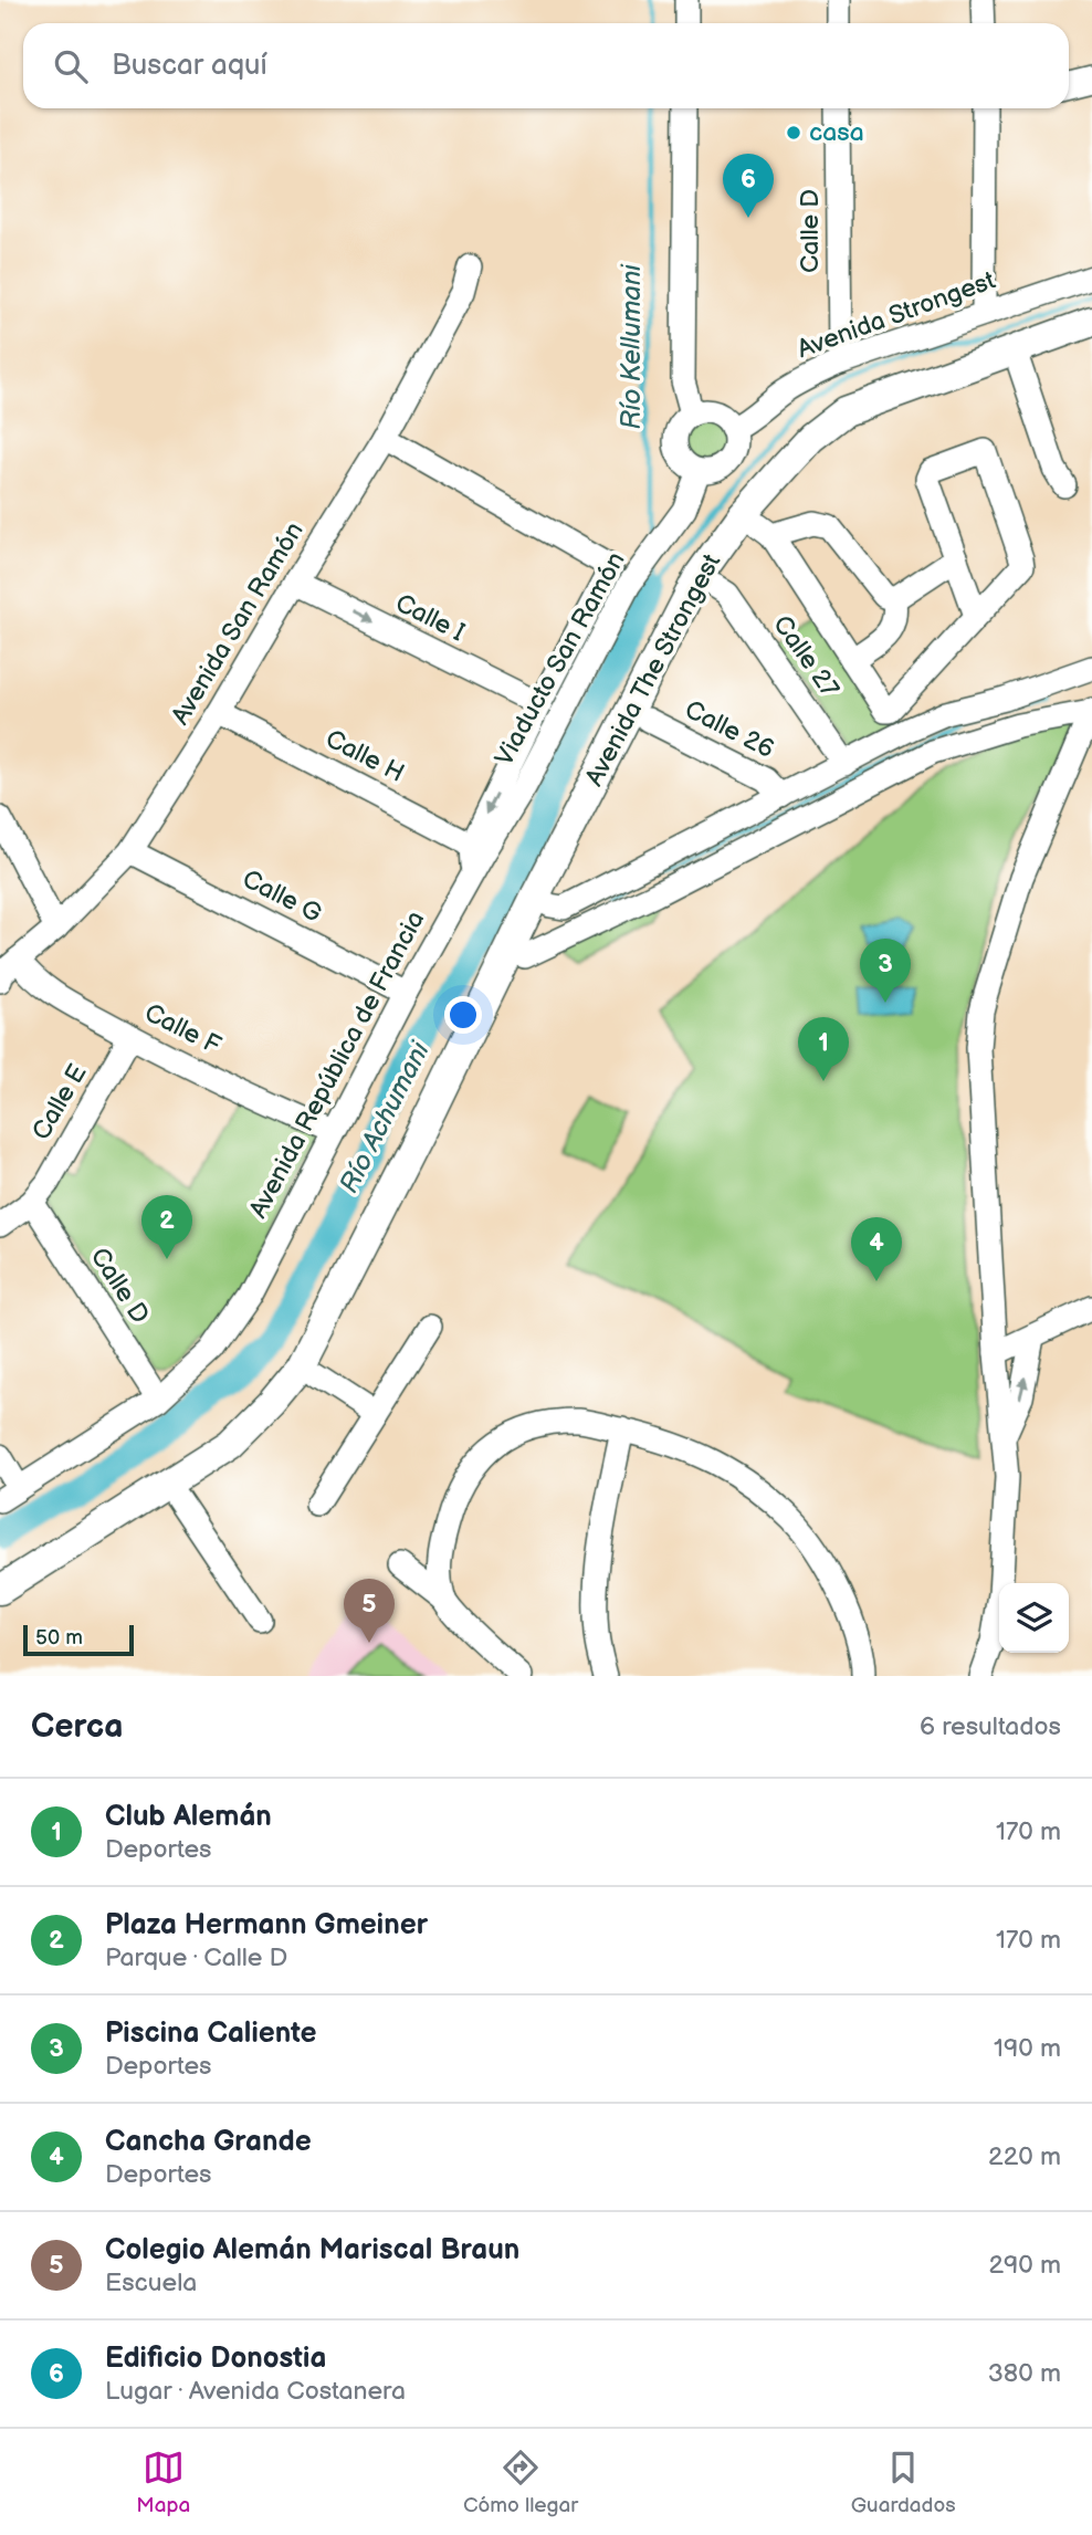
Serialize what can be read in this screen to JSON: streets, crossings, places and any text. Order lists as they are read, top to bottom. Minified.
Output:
{"streets":{"main road":["Avenida The Strongest"],"street":["Calle D","Avenida Strongest","Calle I","Avenida San Ramón","Calle 27","Viaducto San Ramón","Calle 26","Calle H","Calle G","Calle F","Avenida República de Francia","Calle E"]},"crossings":[["Calle D","Avenida Strongest"],["Calle D","Avenida República de Francia"],["Calle D","Calle E"],["Avenida Strongest","Viaducto San Ramón"],["Calle I","Avenida San Ramón"],["Calle I","Avenida República de Francia"],["Avenida San Ramón","Calle H"],["Avenida San Ramón","Calle G"],["Avenida San Ramón","Calle F"],["Avenida San Ramón","Avenida República de Francia"],["Calle 27","Avenida The Strongest"],["Viaducto San Ramón","Calle H"],["Viaducto San Ramón","Avenida República de Francia"],["Avenida The Strongest","Calle 26"],["Calle H","Avenida República de Francia"],["Calle G","Avenida República de Francia"],["Calle F","Avenida República de Francia"],["Calle F","Calle E"]],"one_way":["Calle I"],"water":["Río Kellumani","Río Achumani"],"places":["casa"],"scale_bar":"50 m","page":{"search":"Buscar aquí","pins":["6","3","1","2","4","5"],"scale":"50 m","heading":["Cerca","6 resultados"],"list":[{"mark":"1","name":"Club Alemán","note":"Deportes","value":"170 m"},{"mark":"2","name":"Plaza Hermann Gmeiner","note":"Parque · Calle D","value":"170 m"},{"mark":"3","name":"Piscina Caliente","note":"Deportes","value":"190 m"},{"mark":"4","name":"Cancha Grande","note":"Deportes","value":"220 m"},{"mark":"5","name":"Colegio Alemán Mariscal Braun","note":"Escuela","value":"290 m"},{"mark":"6","name":"Edificio Donostia","note":"Lugar · Avenida Costanera","value":"380 m"}],"nav":["Mapa","Cómo llegar","Guardados"]}}
